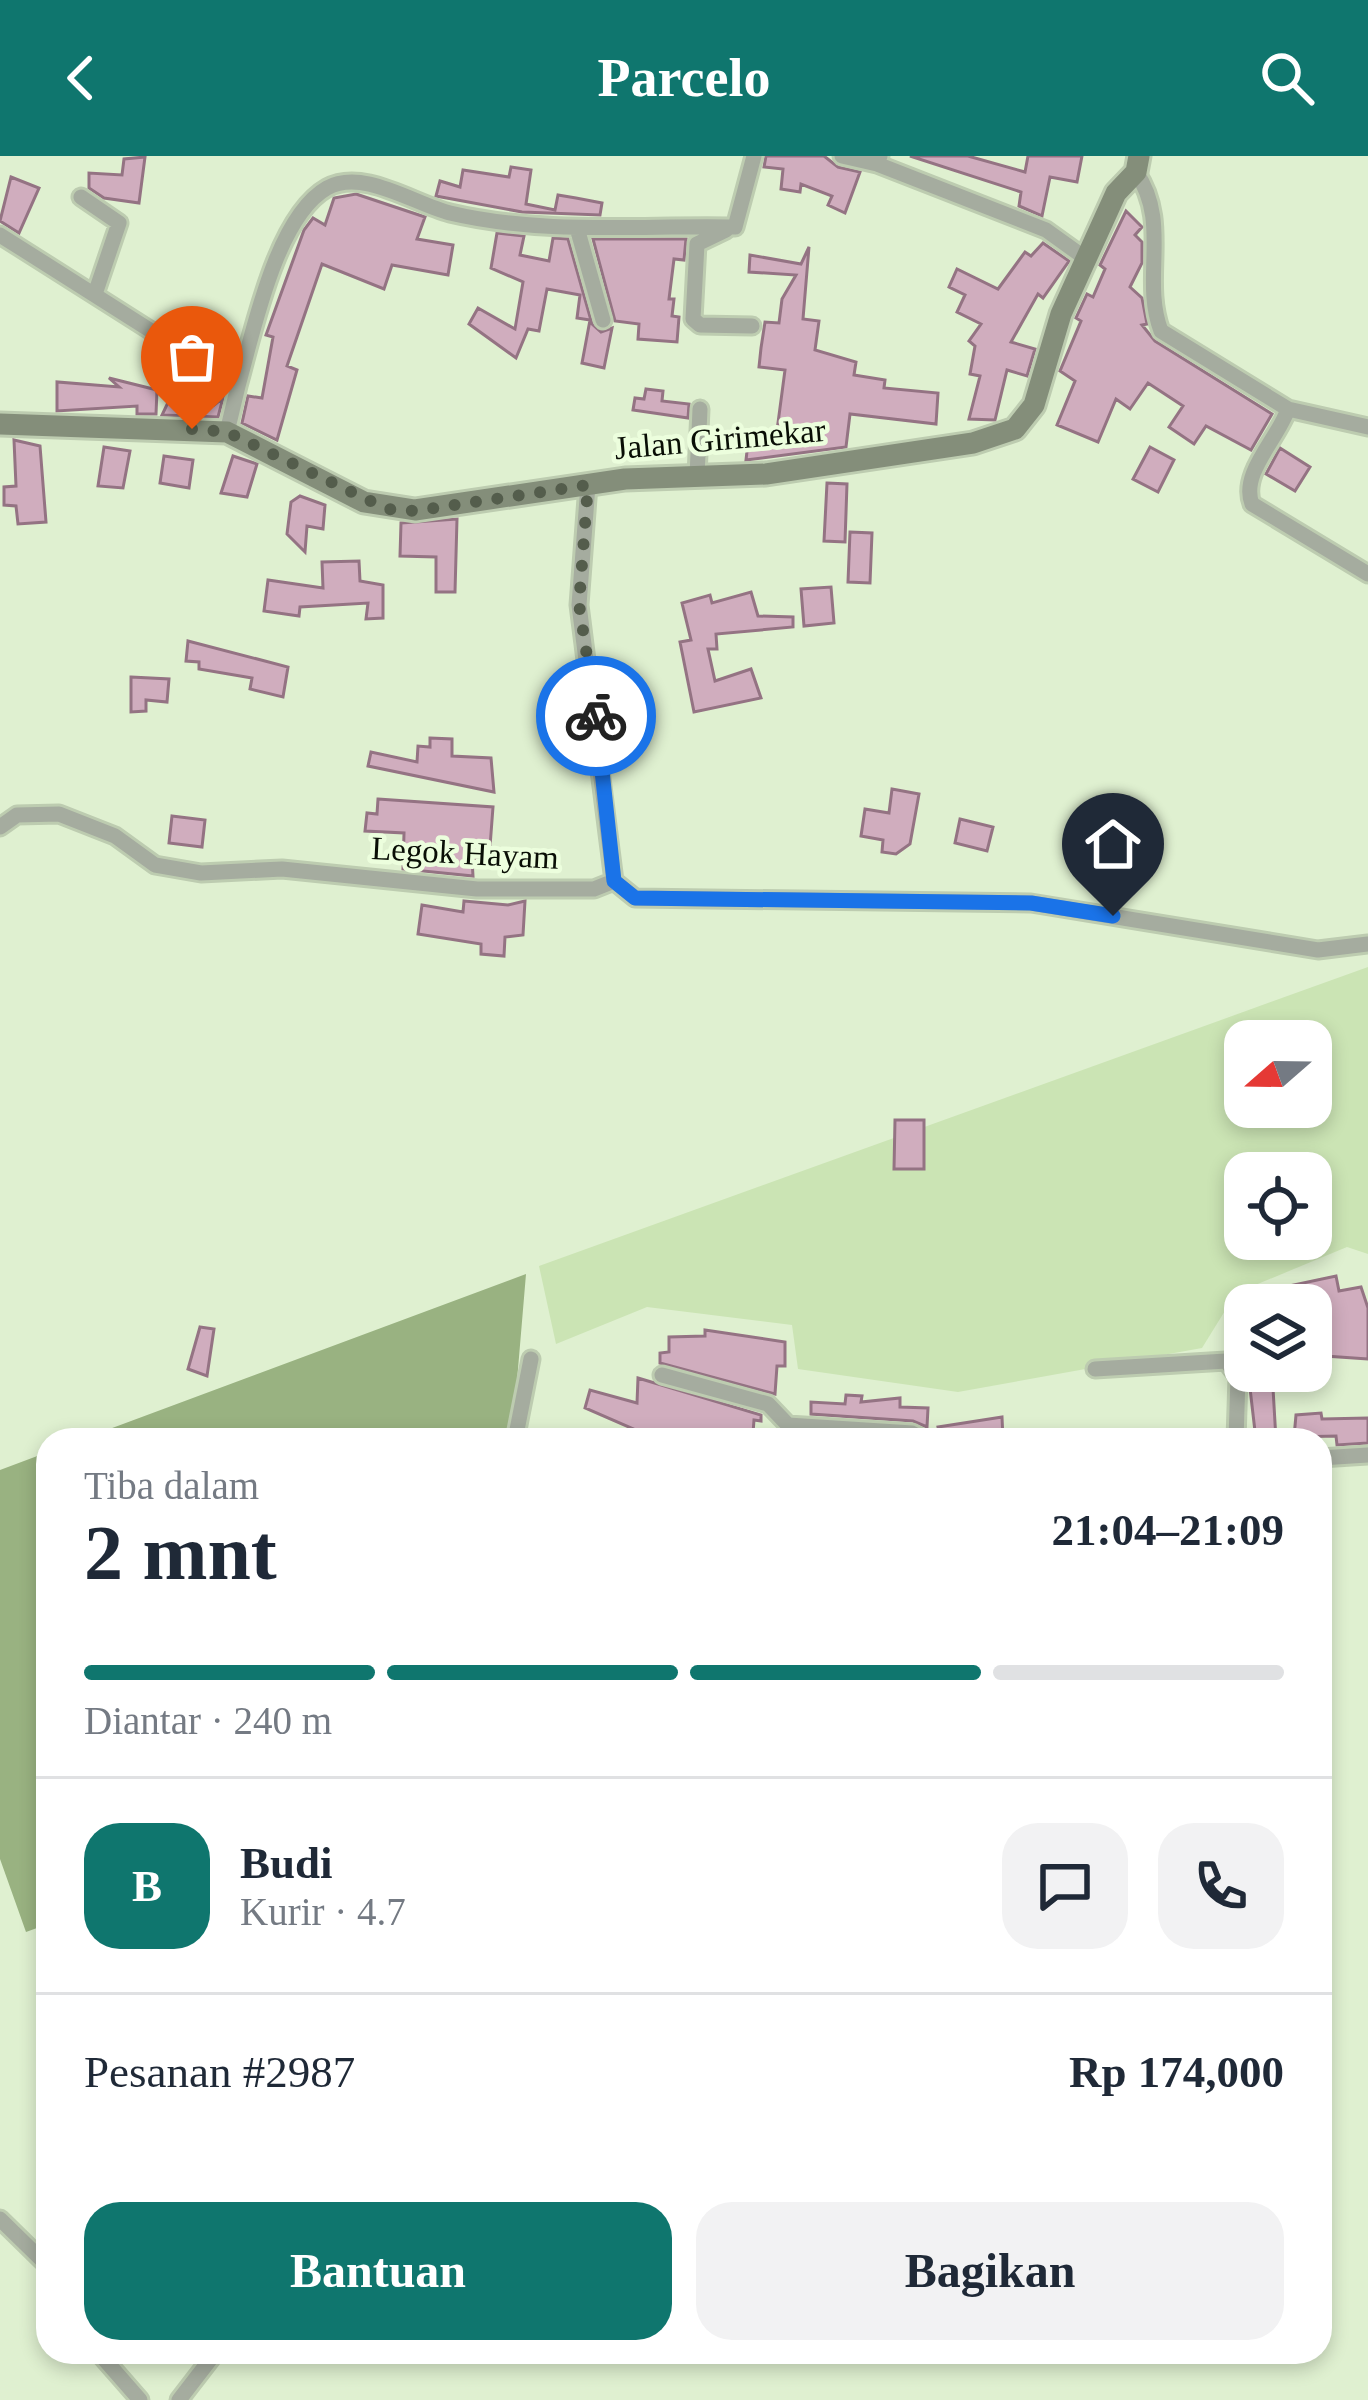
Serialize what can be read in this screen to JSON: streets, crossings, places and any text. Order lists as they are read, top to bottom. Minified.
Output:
{"streets":{"street":["Jalan Girimekar","Legok Hayam"]},"north":"left","page":{"header":"Parcelo","heading":["2 mnt","Tiba dalam","21:04–21:09"],"panel":["Budi","Kurir · 4.7","Pesanan #2987","Rp 174,000"],"bar":"Diantar · 240 m","round":"B","buttons":["Bantuan","Bagikan"]}}
